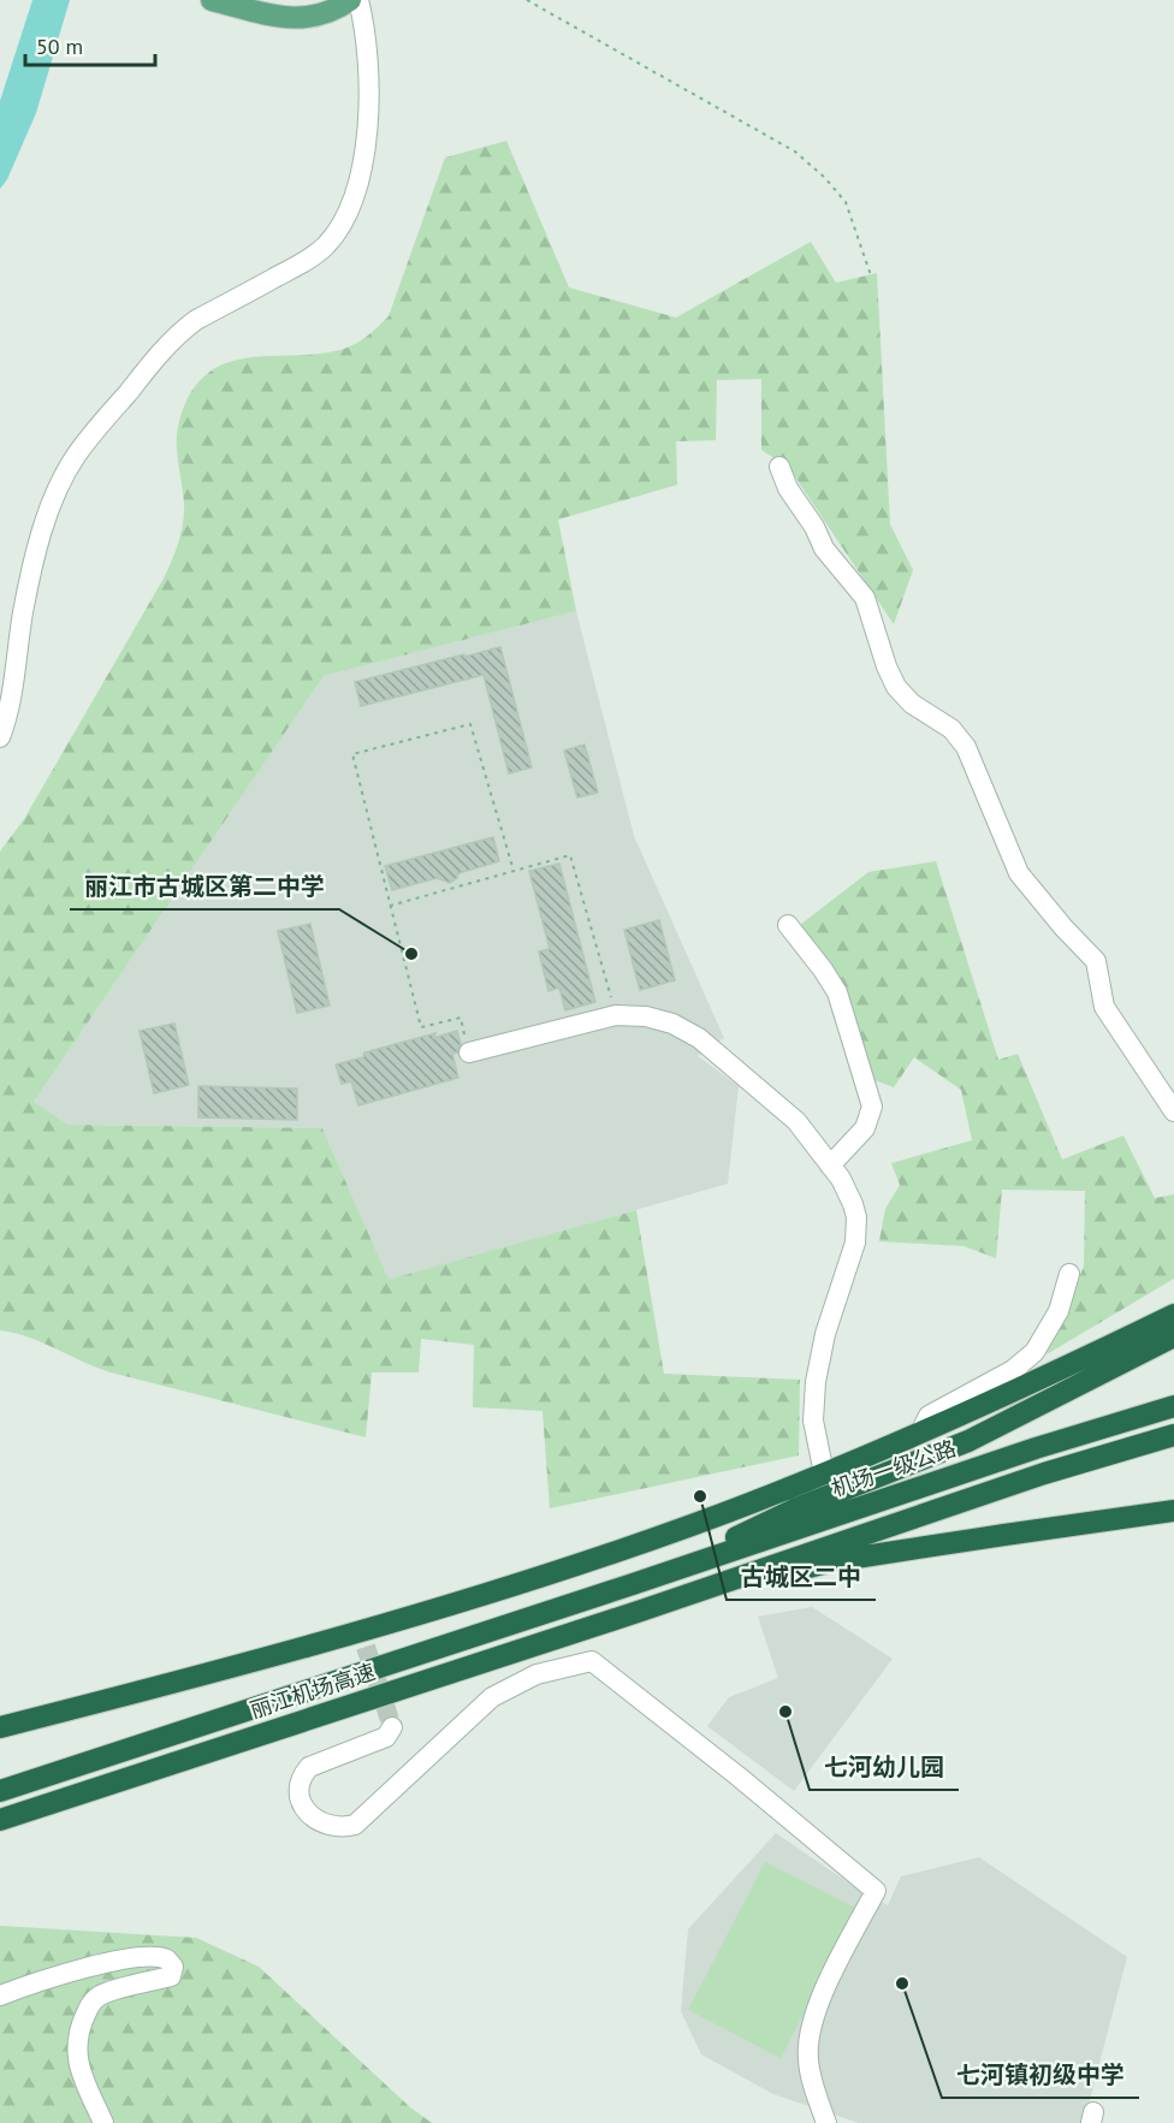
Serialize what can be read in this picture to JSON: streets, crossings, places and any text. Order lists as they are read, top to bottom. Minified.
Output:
{"streets":{"highway":["机场一级公路","丽江机场高速"]},"crossings":[["机场一级公路","丽江机场高速"]],"places":["丽江市古城区第二中学","古城区二中","七河幼儿园","七河镇初级中学"],"scale_bar":"50 m"}
